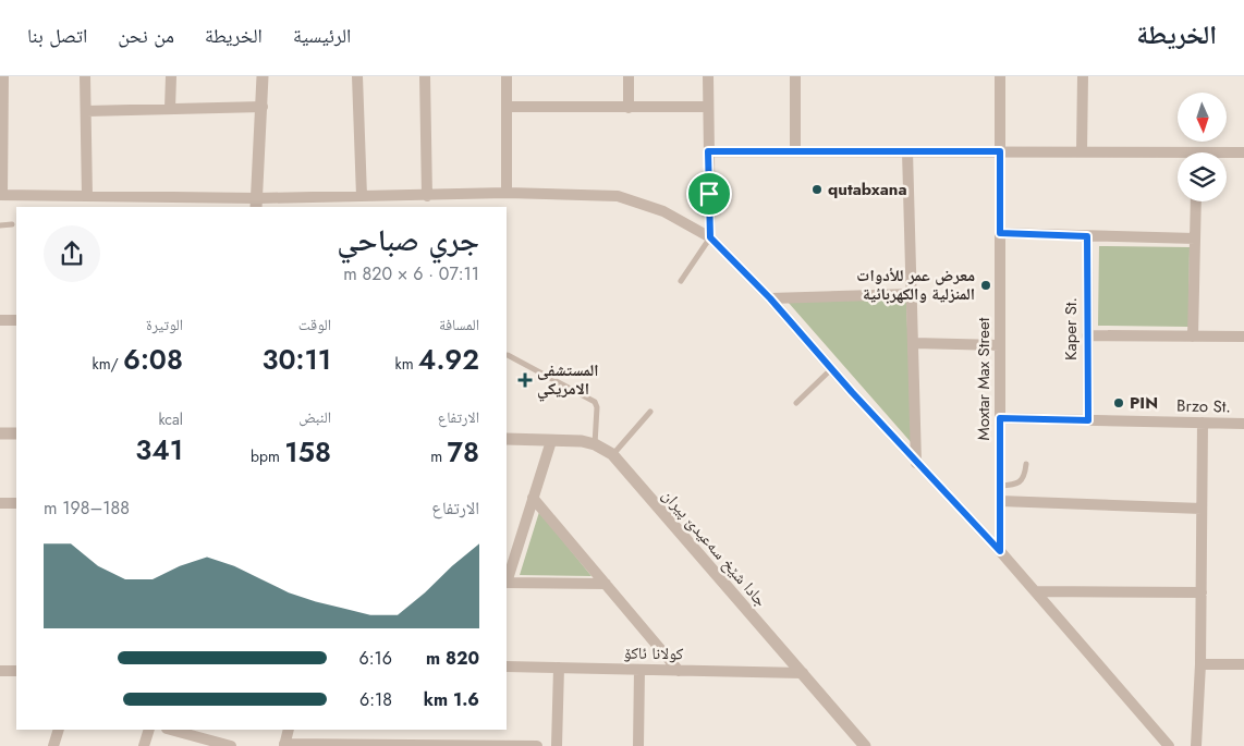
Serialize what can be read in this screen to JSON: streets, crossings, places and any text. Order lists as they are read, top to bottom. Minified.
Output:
{"streets":{"street":["Kaper St.","Moxtar Max Street","Brzo St.","جادا شێخ سەعیدێ پیران","کولانا ئاکۆ"]},"crossings":[["Kaper St.","Brzo St."],["Moxtar Max Street","Brzo St."],["جادا شێخ سەعیدێ پیران","کولانا ئاکۆ"]],"places":{"other":["qutabxana","معرض عمر للأدوات المنزلية والكهربائية","PIN"],"health":["المستشفى الامريكي"]},"north":"bottom","page":{"header":"الخريطة","nav":["الرئيسية","الخريطة","من نحن","اتصل بنا"],"heading":["جري صباحي","07:11 · 6 × 820 m"],"stats":[["المسافة","4.92 km"],["الوقت","30:11"],["الوتيرة","6:08 /km"],["الارتفاع","78 m"],["النبض","158 bpm"],["kcal","341"]],"chart":["الارتفاع","188–198 m"],"list":[{"name":"820 m","note":"6:16"},{"name":"1.6 km","note":"6:18"}]}}
